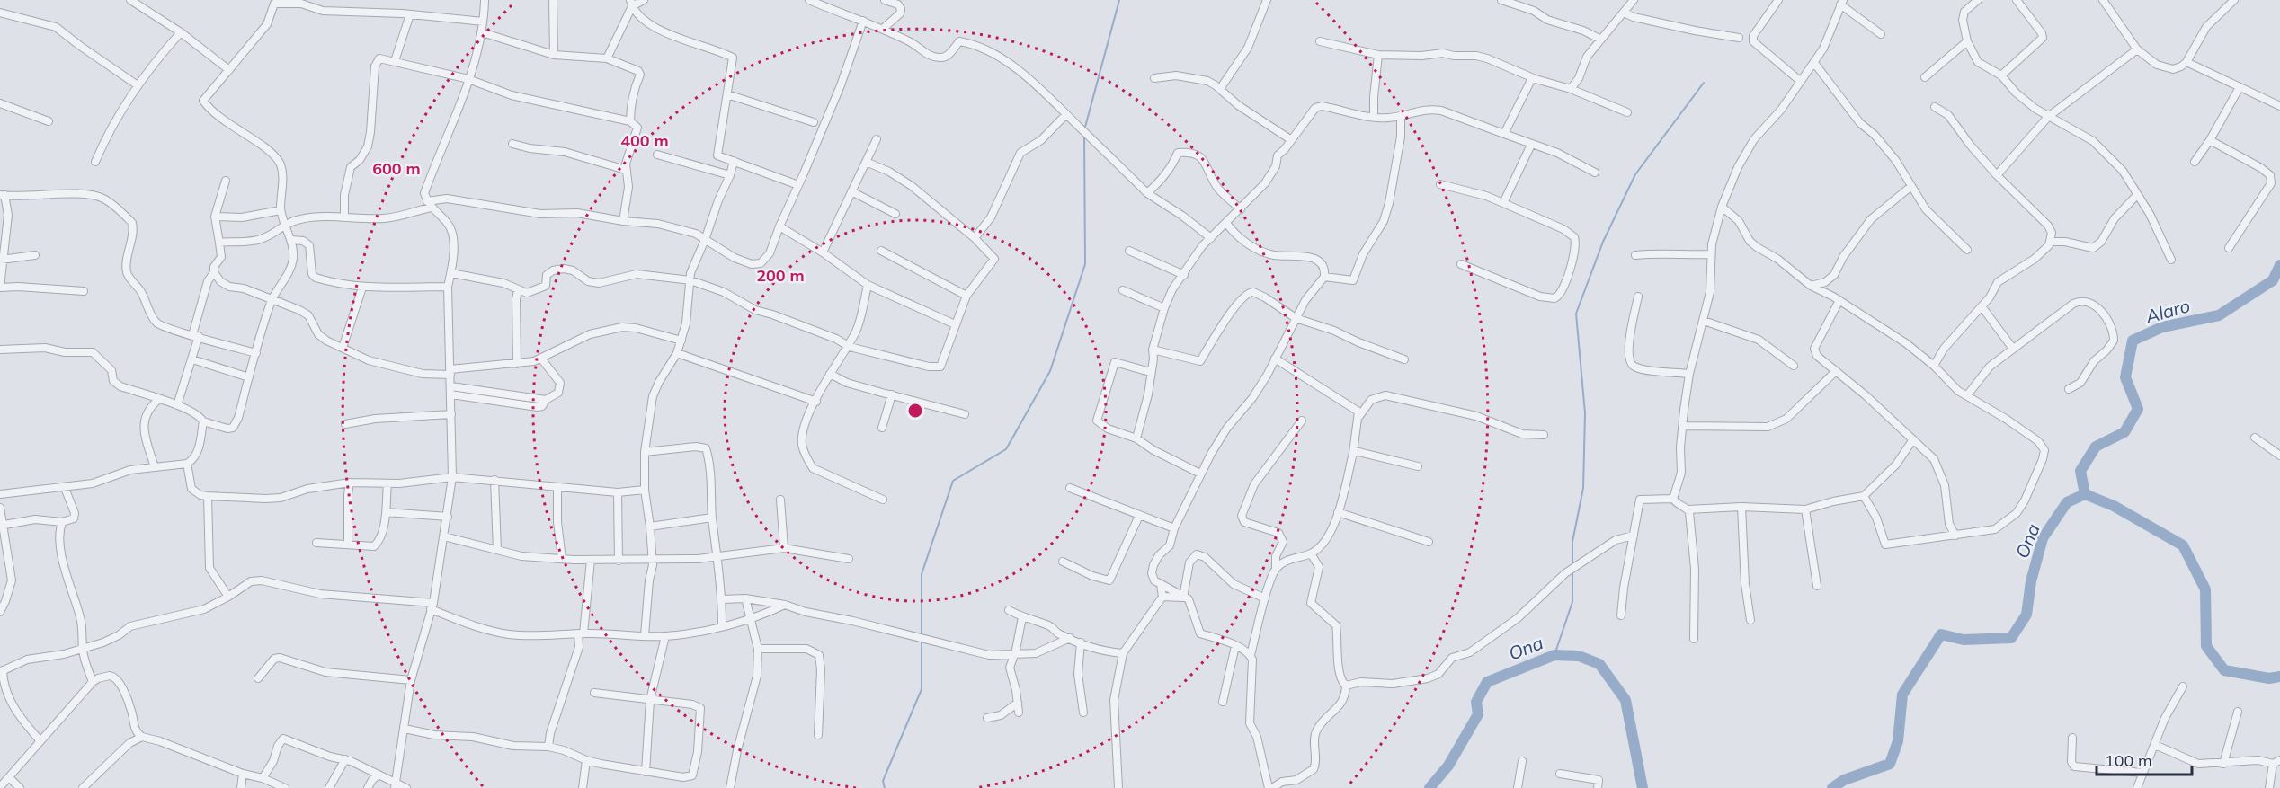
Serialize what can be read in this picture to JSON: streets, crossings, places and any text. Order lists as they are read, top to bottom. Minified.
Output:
{"water":["Alaro","Ona"],"scale_bar":"100 m","rings":["400 m","600 m","200 m"]}
